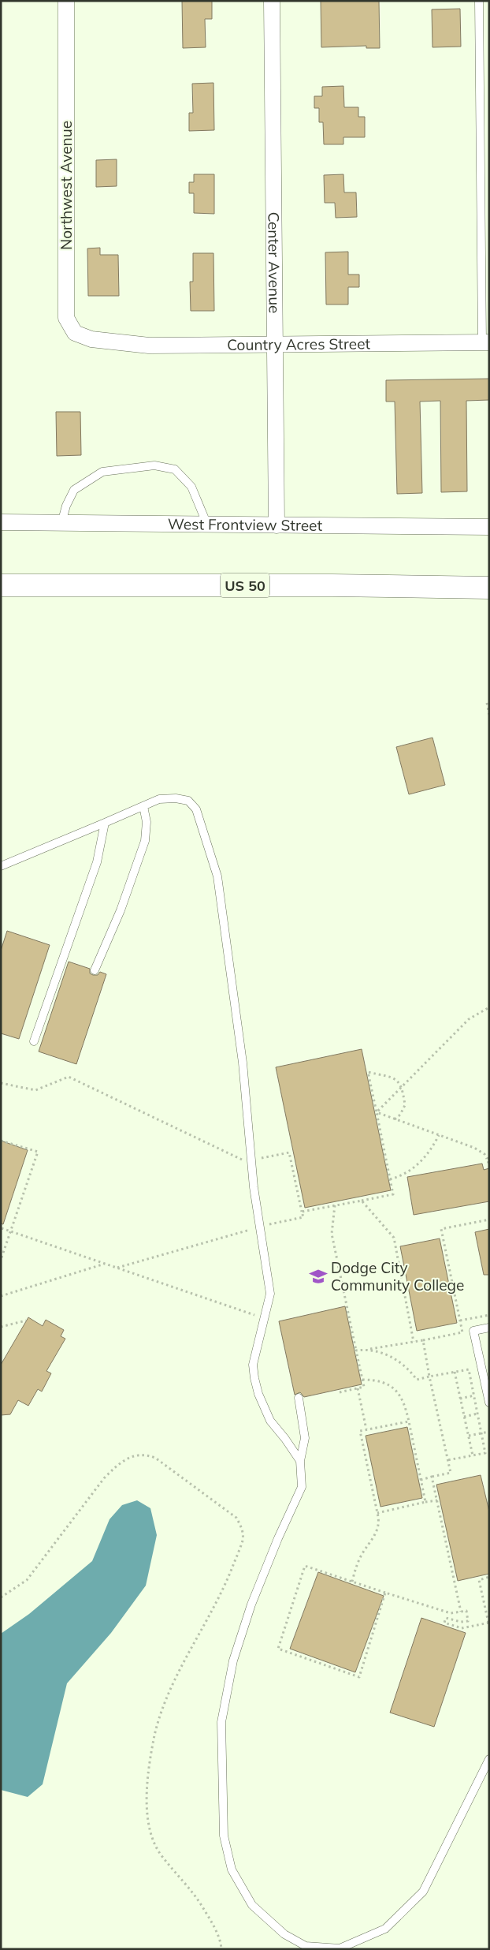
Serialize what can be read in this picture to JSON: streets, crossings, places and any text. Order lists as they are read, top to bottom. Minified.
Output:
{"streets":{"highway":["US 50"],"street":["Northwest Avenue","Center Avenue","Country Acres Street","West Frontview Street"]},"crossings":[["Northwest Avenue","Country Acres Street"],["Center Avenue","Country Acres Street"],["Center Avenue","West Frontview Street"]],"places":{"school or university":["Dodge City Community College"]}}
